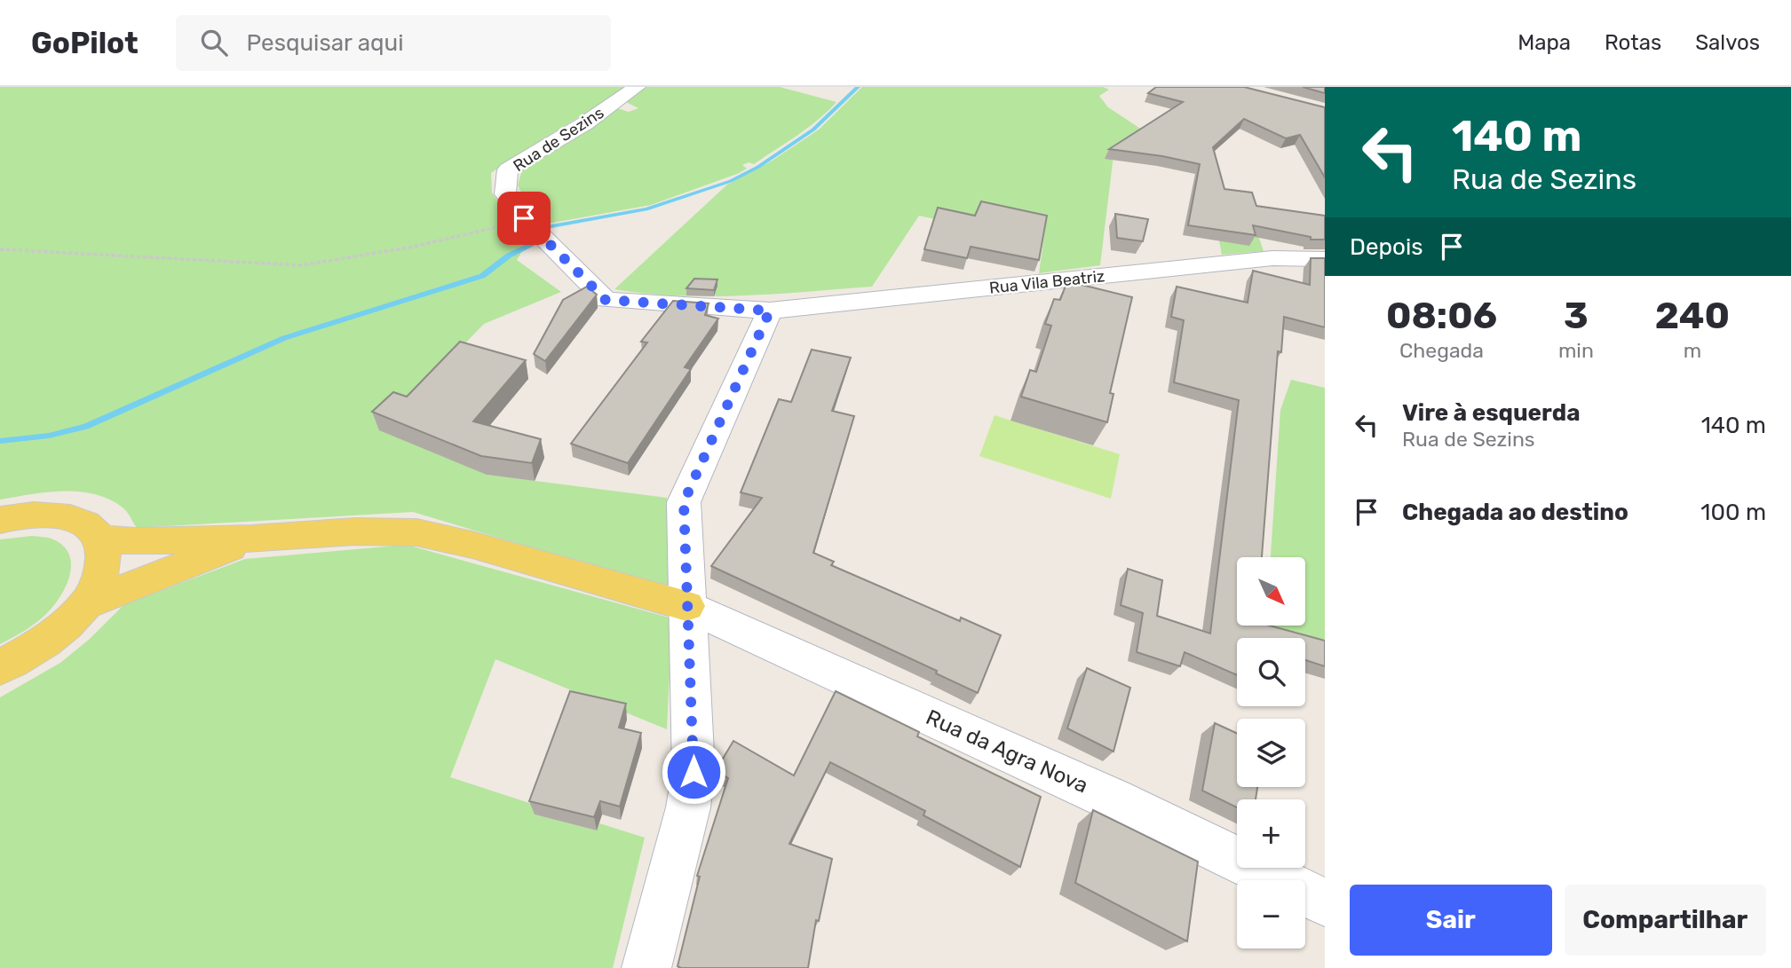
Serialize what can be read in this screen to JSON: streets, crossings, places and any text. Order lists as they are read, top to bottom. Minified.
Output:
{"streets":{"street":["Rua de Sezins","Rua Vila Beatriz","Rua da Agra Nova"]},"crossings":[["Rua de Sezins","Rua Vila Beatriz"]],"north":"bottom right","page":{"header":"GoPilot","search":"Pesquisar aqui","nav":["Mapa","Rotas","Salvos"],"turn":["140 m","Rua de Sezins"],"then":"Depois","eta":["08:06","Chegada","3","min","240","m"],"list":[{"name":"Vire à esquerda","note":"Rua de Sezins","value":"140 m"},{"name":"Chegada ao destino","value":"100 m"}],"map_buttons":["+","−"],"buttons":["Sair","Compartilhar"]}}
